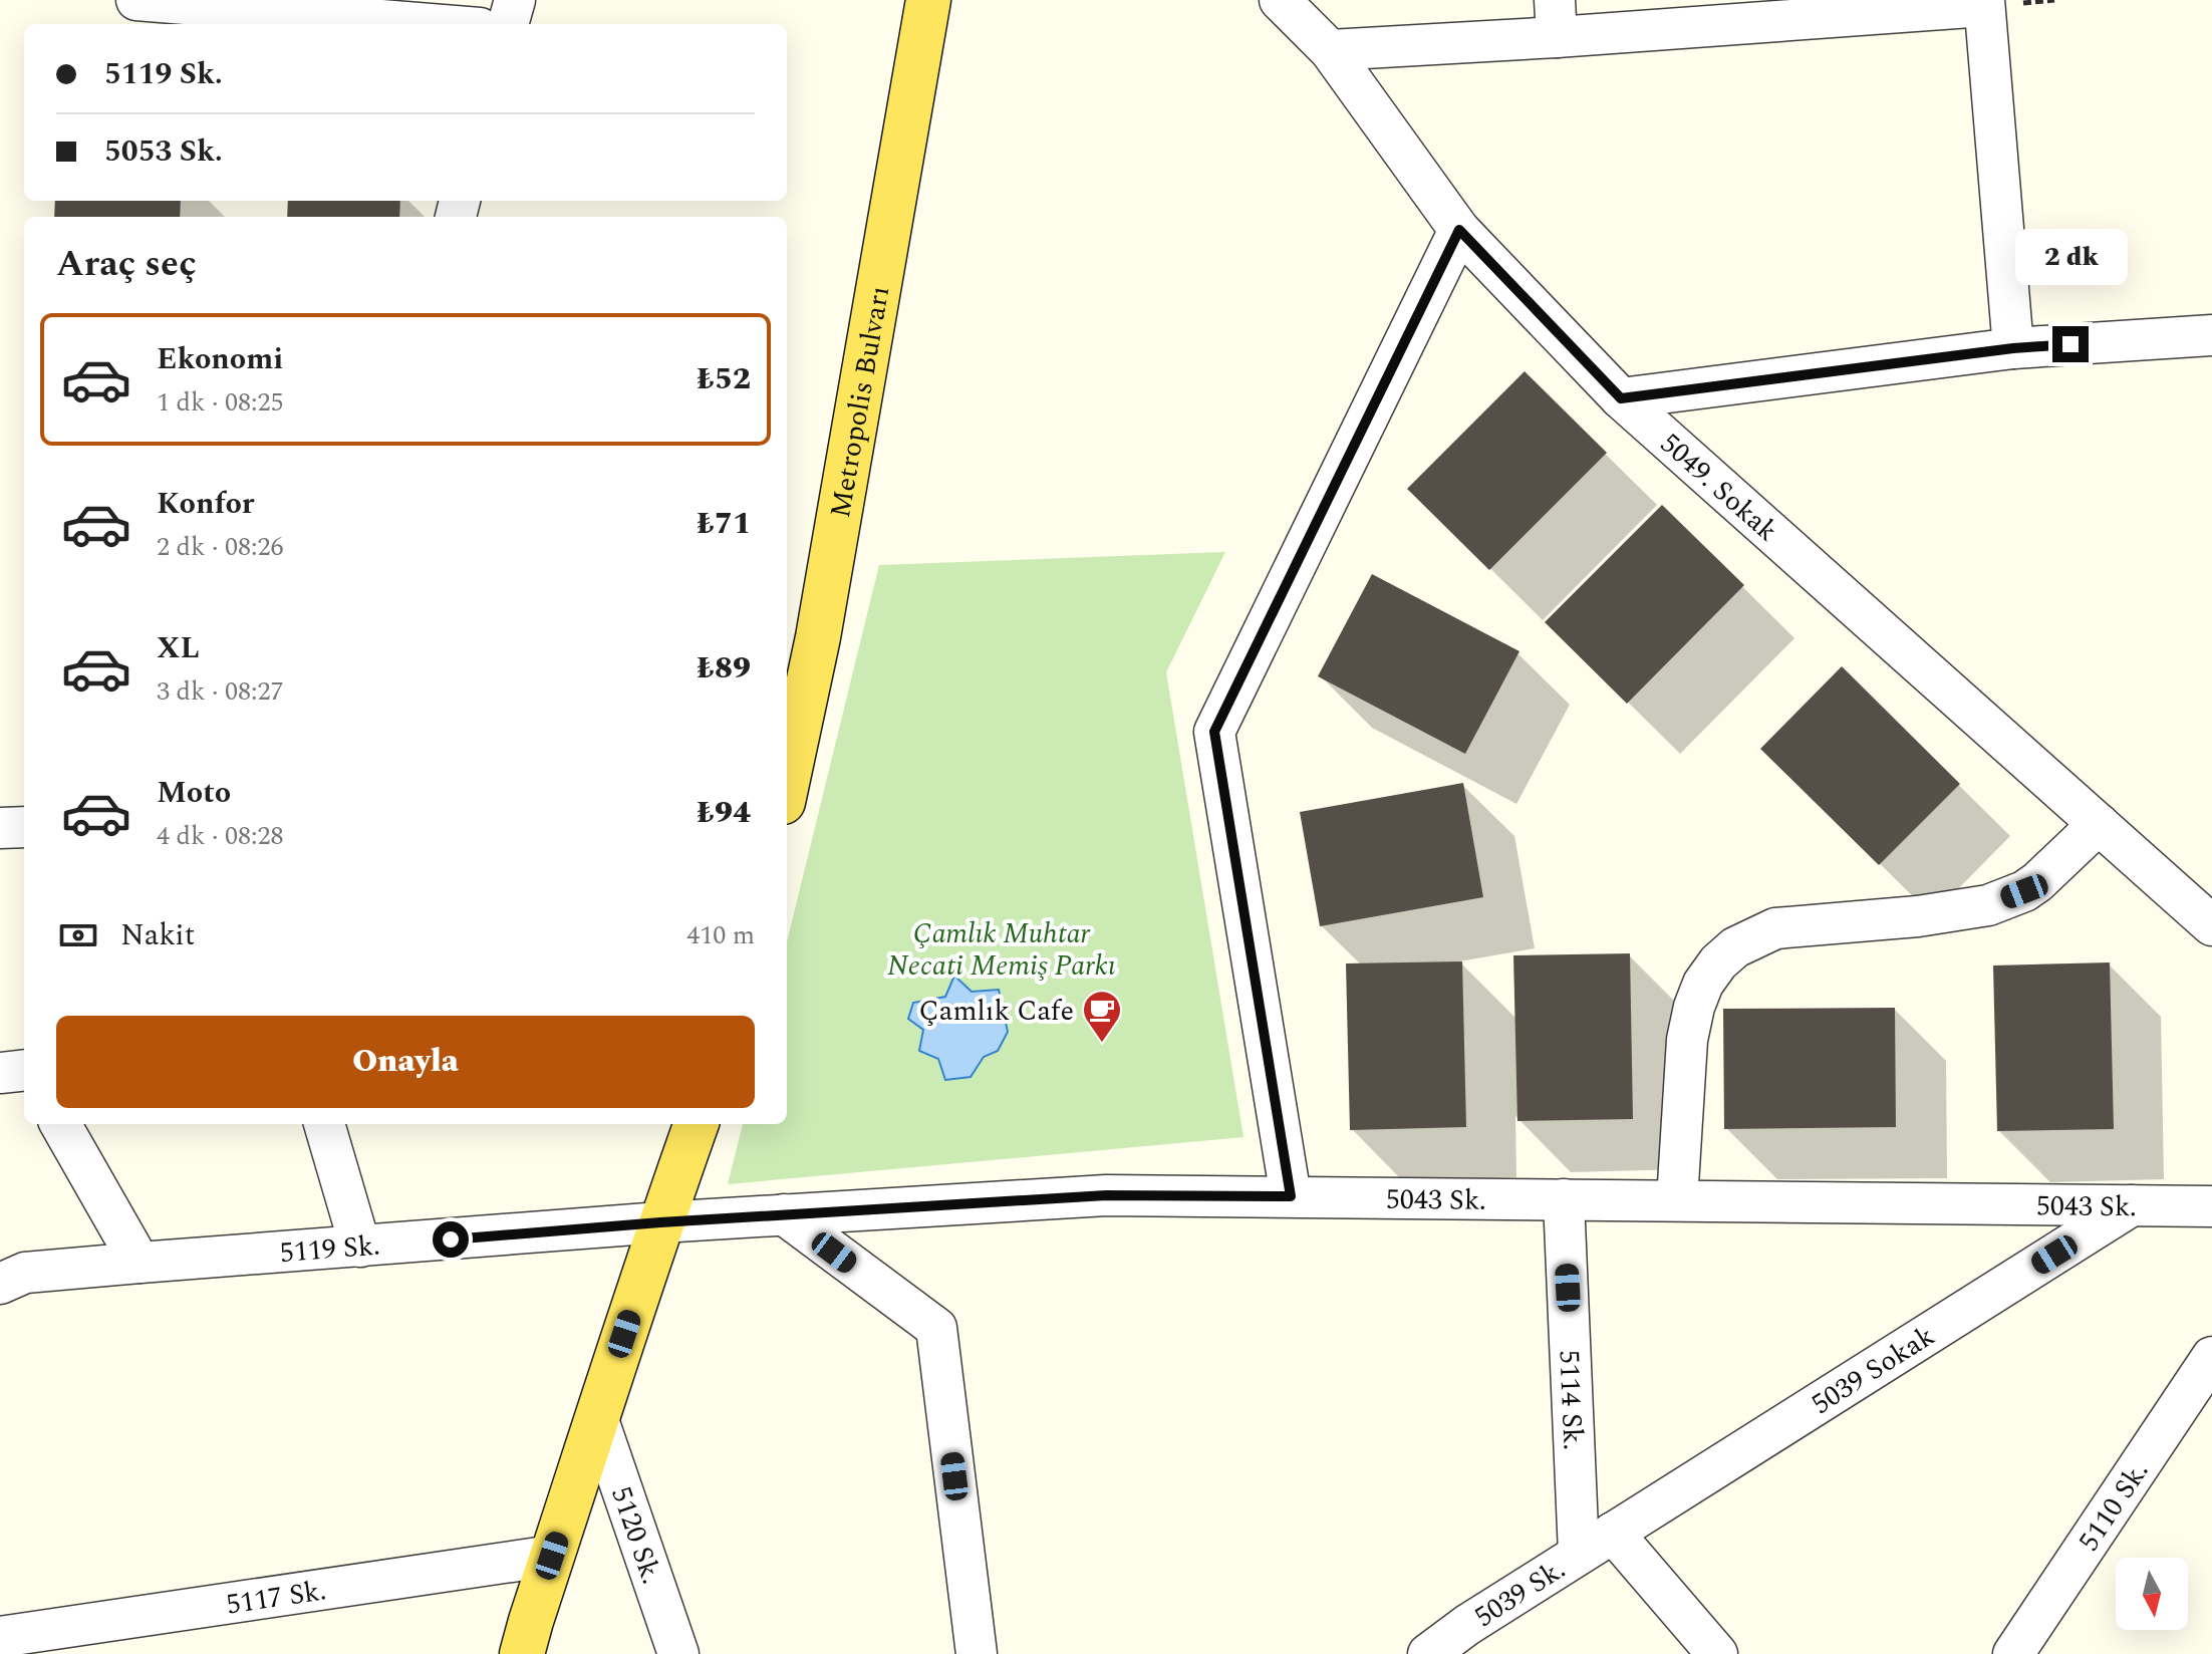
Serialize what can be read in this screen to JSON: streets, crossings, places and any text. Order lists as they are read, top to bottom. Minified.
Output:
{"streets":{"main road":["Metropolis Bulvarı"],"street":["5049. Sokak","5043 Sk.","5119 Sk.","5039 Sokak","5114 Sk.","5110 Sk.","5120 Sk.","5039 Sk.","5117 Sk."]},"crossings":[["5043 Sk.","5119 Sk."],["5043 Sk.","5039 Sokak"],["5043 Sk.","5114 Sk."],["5039 Sokak","5039 Sk."],["5114 Sk.","5039 Sk."]],"parks":["Çamlık Muhtar Necati Memiş Parkı"],"places":{"cafe":["Çamlık Cafe"]},"north":"bottom","page":{"banner":["5119 Sk.","5053 Sk."],"heading":"Araç seç","bubble":"2 dk","list":[{"name":"Ekonomi","note":"1 dk · 08:25","value":"₺52"},{"name":"Konfor","note":"2 dk · 08:26","value":"₺71"},{"name":"XL","note":"3 dk · 08:27","value":"₺89"},{"name":"Moto","note":"4 dk · 08:28","value":"₺94"}],"pay":["Nakit","410 m"],"buttons":"Onayla"}}
